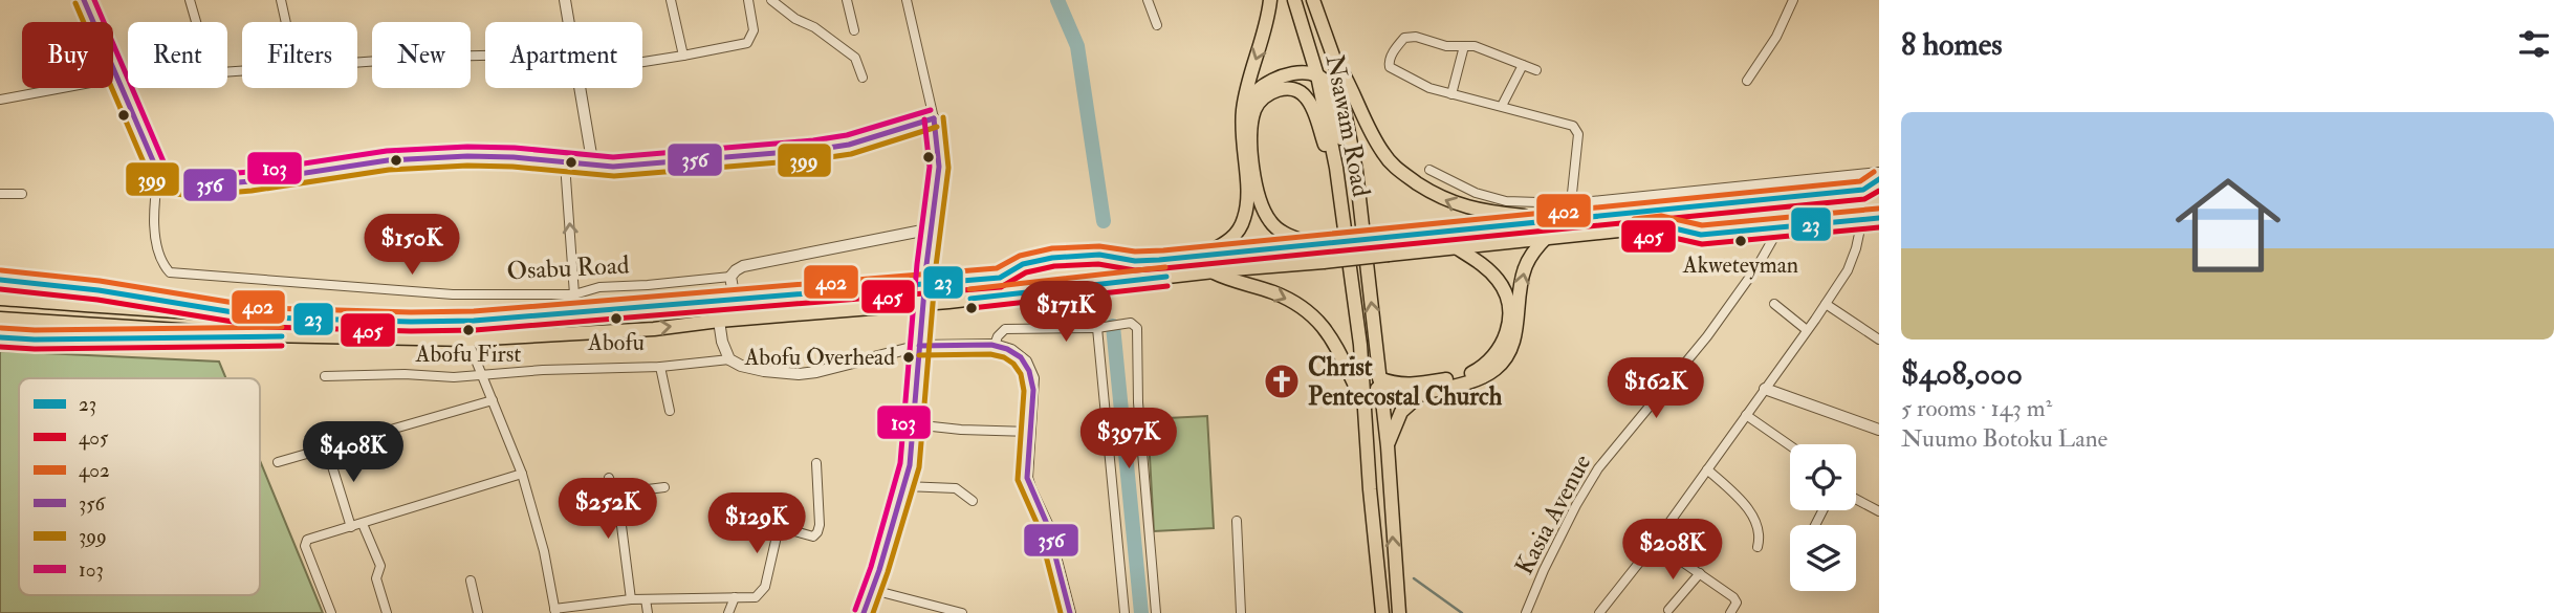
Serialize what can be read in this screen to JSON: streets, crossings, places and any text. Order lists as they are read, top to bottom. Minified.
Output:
{"streets":{"highway":["Nsawam Road"],"street":["Osabu Road","Kasia Avenue"]},"places":{"other":["Akweteyman","Abofu","Abofu First","Abofu Overhead"],"church":["Christ Pentecostal Church"]},"lines":["transit line 356","transit line 103","transit line 399","transit line 402","transit line 23","transit line 405"],"legend":["23","405","402","356","399","103"],"page":{"heading":"8 homes","chip":["Buy","Rent","Filters","New","Apartment"],"list":[{"name":"$408,000","note":"5 rooms · 143 m² · Nuumo Botoku Lane"}],"price":["$150K","$171K","$162K","$397K","$408K","$252K","$129K","$208K"]}}
